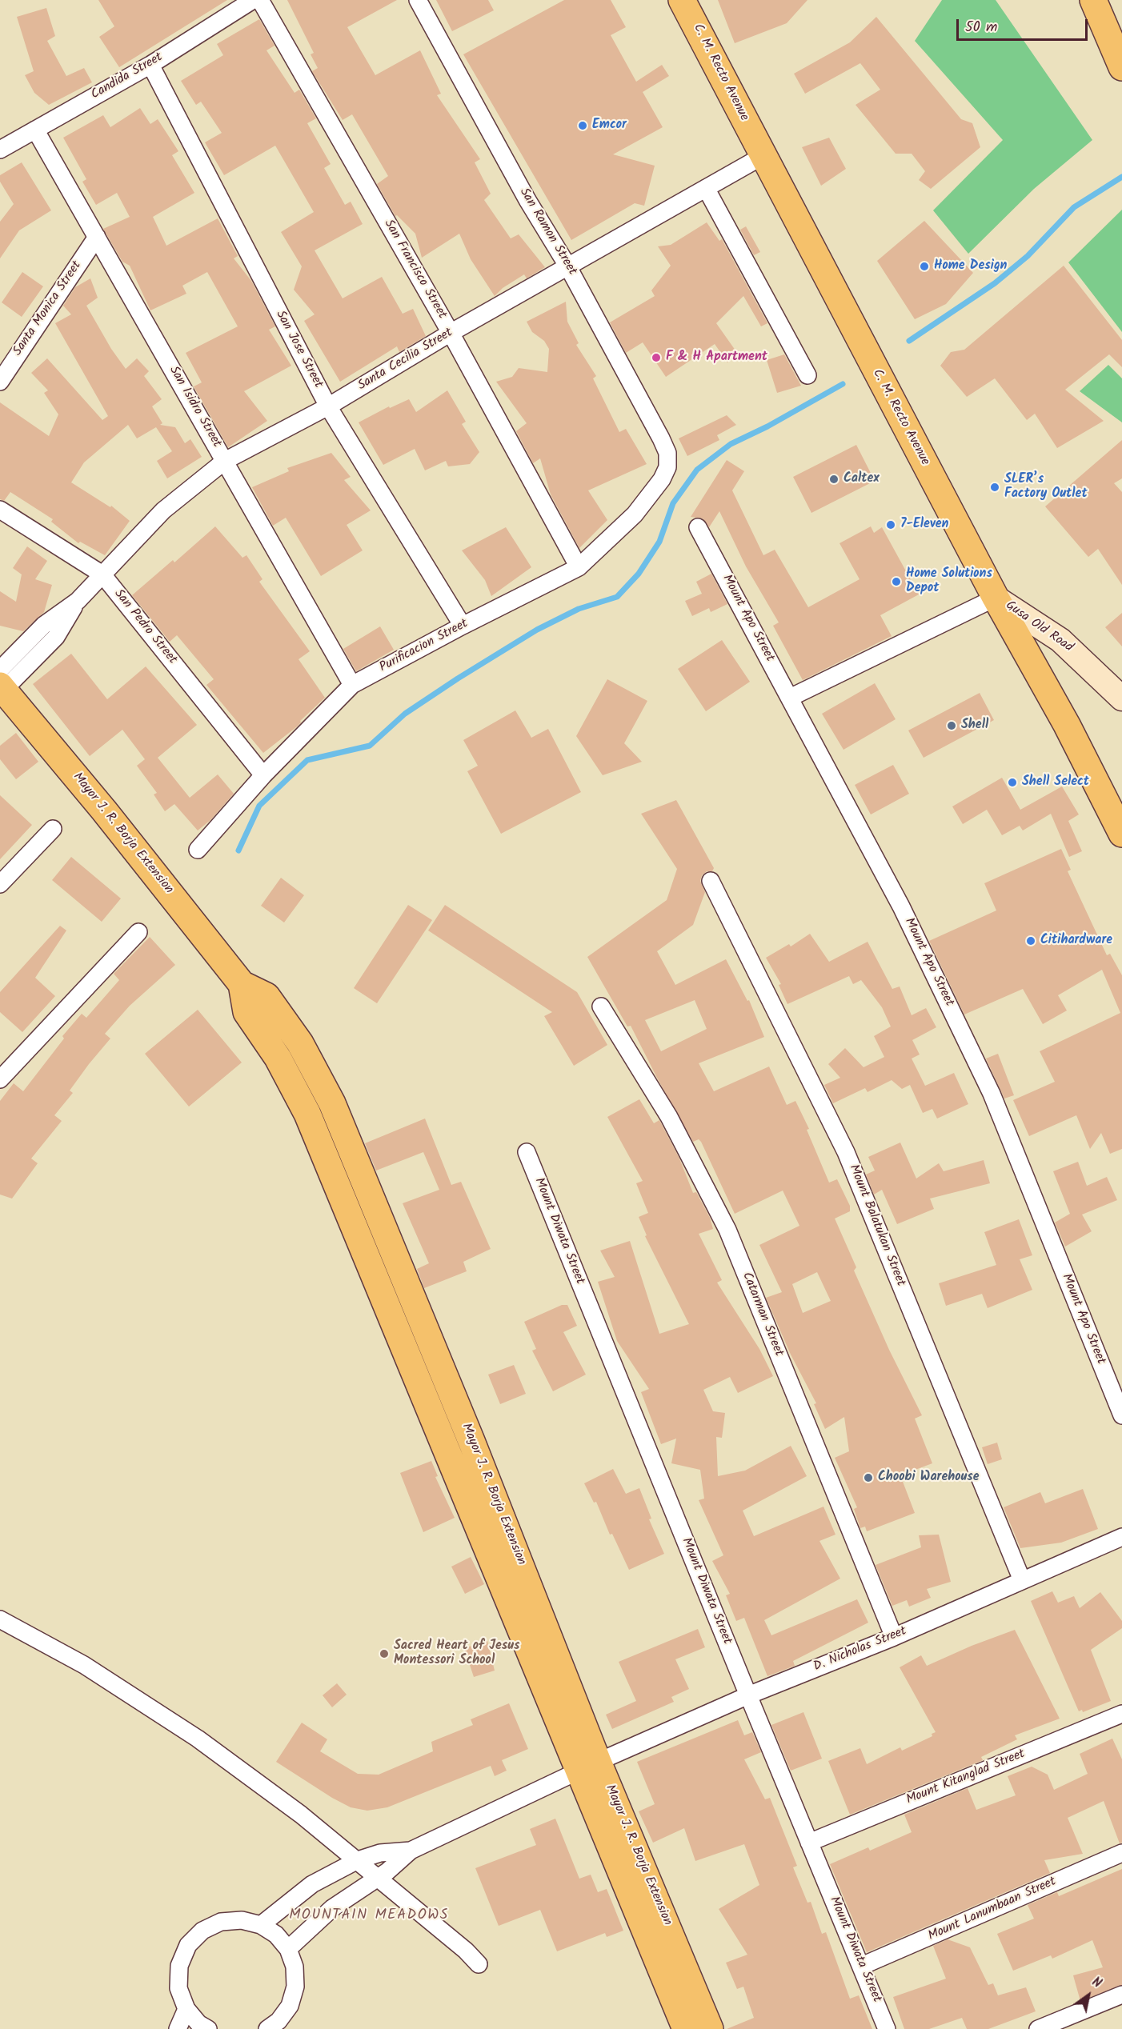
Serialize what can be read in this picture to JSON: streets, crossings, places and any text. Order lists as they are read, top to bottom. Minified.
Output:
{"streets":{"main road":["C. M. Recto Avenue","Mayor J. R. Borja Extension"],"street":["Candida Street","San Ramon Street","San Francisco Street","Santa Monica Street","San Jose Street","Santa Cecilia Street","San Isidro Street","Mount Apo Street","San Pedro Street","Gusa Old Road","Purificacion Street","Mount Balatukan Street","Mount Diwata Street","Catarman Street","D. Nicholas Street","Mount Kitanglad Street","Mount Lanumbaan Street"]},"crossings":[["C. M. Recto Avenue","Santa Cecilia Street"],["C. M. Recto Avenue","Gusa Old Road"],["Candida Street","San Jose Street"],["Candida Street","San Isidro Street"],["San Ramon Street","Santa Cecilia Street"],["San Ramon Street","Purificacion Street"],["San Francisco Street","Santa Cecilia Street"],["San Francisco Street","Purificacion Street"],["Santa Monica Street","San Isidro Street"],["San Jose Street","Santa Cecilia Street"],["San Jose Street","Purificacion Street"],["Santa Cecilia Street","San Isidro Street"],["Santa Cecilia Street","San Pedro Street"],["Santa Cecilia Street","Mayor J. R. Borja Extension"],["San Isidro Street","Purificacion Street"],["San Pedro Street","Purificacion Street"],["Mayor J. R. Borja Extension","D. Nicholas Street"],["Mount Balatukan Street","D. Nicholas Street"],["Mount Diwata Street","D. Nicholas Street"],["Mount Diwata Street","Mount Kitanglad Street"],["Mount Diwata Street","Mount Lanumbaan Street"],["Catarman Street","D. Nicholas Street"]],"districts":["MOUNTAIN MEADOWS"],"places":["Emcor","Home Design","F & H Apartment","Caltex","SLER’s Factory Outlet","7-Eleven","Home Solutions Depot","Shell","Shell Select","Citihardware","Choobi Warehouse","Sacred Heart of Jesus Montessori School"],"scale_bar":"50 m","north":"top right"}
